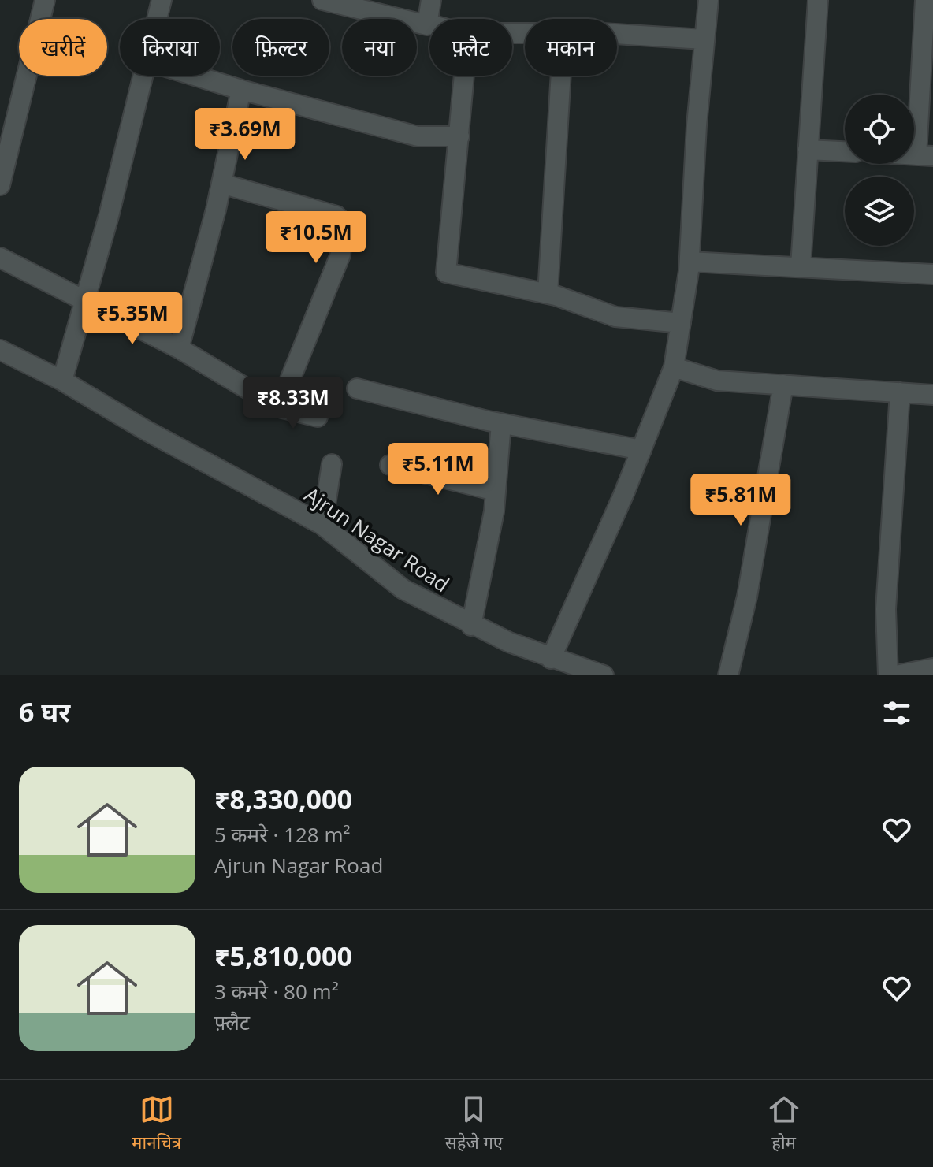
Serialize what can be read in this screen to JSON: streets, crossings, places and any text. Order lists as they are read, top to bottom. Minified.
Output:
{"streets":{"street":["Ajrun Nagar Road"]},"page":{"chip":["खरीदें","किराया","फ़िल्टर","नया","फ़्लैट","मकान"],"price":["₹3.69M","₹10.5M","₹5.35M","₹8.33M","₹5.11M","₹5.81M"],"heading":"6 घर","list":[{"name":"₹8,330,000","note":"5 कमरे · 128 m² · Ajrun Nagar Road"},{"name":"₹5,810,000","note":"3 कमरे · 80 m² · फ़्लैट"}],"tabs":["मानचित्र","सहेजे गए","होम"]}}
